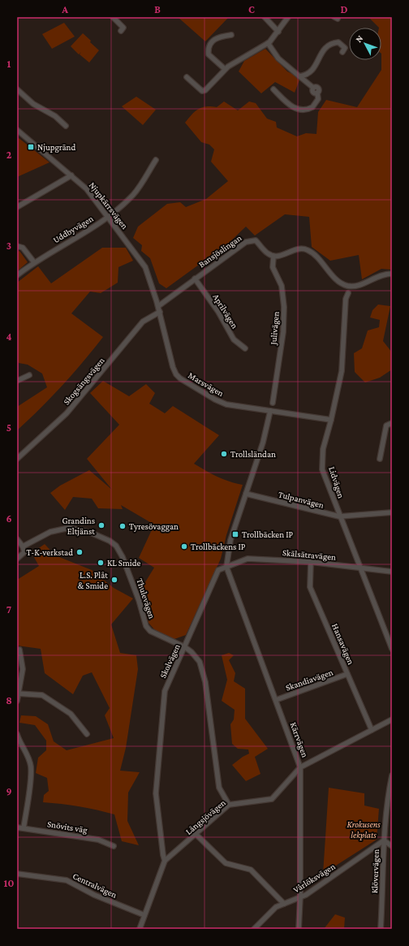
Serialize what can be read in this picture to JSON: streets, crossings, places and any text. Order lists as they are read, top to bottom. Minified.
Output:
{"streets":{"street":["Njupkärrsvägen","Uddbyvägen","Bansjöslingan","Aprilvägen","Julivägen","Skogsängsvägen","Marsvägen","Lidvägen","Tulpanvägen","Skälsätravägen","Thulevägen","Hansavägen","Skolvägen","Skandiavägen","Kärrvägen","Långsjövägen","Snövits väg","Klövervägen","Vårlöksvägen","Centralvägen"]},"crossings":[["Njupkärrsvägen","Uddbyvägen"],["Njupkärrsvägen","Bansjöslingan"],["Njupkärrsvägen","Skogsängsvägen"],["Njupkärrsvägen","Marsvägen"],["Bansjöslingan","Aprilvägen"],["Bansjöslingan","Julivägen"],["Skogsängsvägen","Marsvägen"],["Marsvägen","Lidvägen"],["Lidvägen","Tulpanvägen"],["Lidvägen","Skälsätravägen"],["Skälsätravägen","Hansavägen"],["Skälsätravägen","Skolvägen"],["Skälsätravägen","Kärrvägen"],["Thulevägen","Skolvägen"],["Thulevägen","Långsjövägen"],["Hansavägen","Skandiavägen"],["Hansavägen","Långsjövägen"],["Skolvägen","Kärrvägen"],["Skolvägen","Långsjövägen"],["Skandiavägen","Kärrvägen"],["Kärrvägen","Långsjövägen"],["Kärrvägen","Vårlöksvägen"],["Klövervägen","Vårlöksvägen"]],"parks":["Krokusens lekplats"],"places":{"transit":["Njupgränd","Trollbäcken IP"],"other":["Trollsländan","Grandins Eltjänst","Tyresövaggan","Trollbäckens IP","T-K-verkstad","KL Smide","L.S. Plåt & Smide"]},"north":"top left","grid":{"columns":["A","B","C","D"],"rows":["1","2","3","4","5","6","7","8","9","10"]}}
